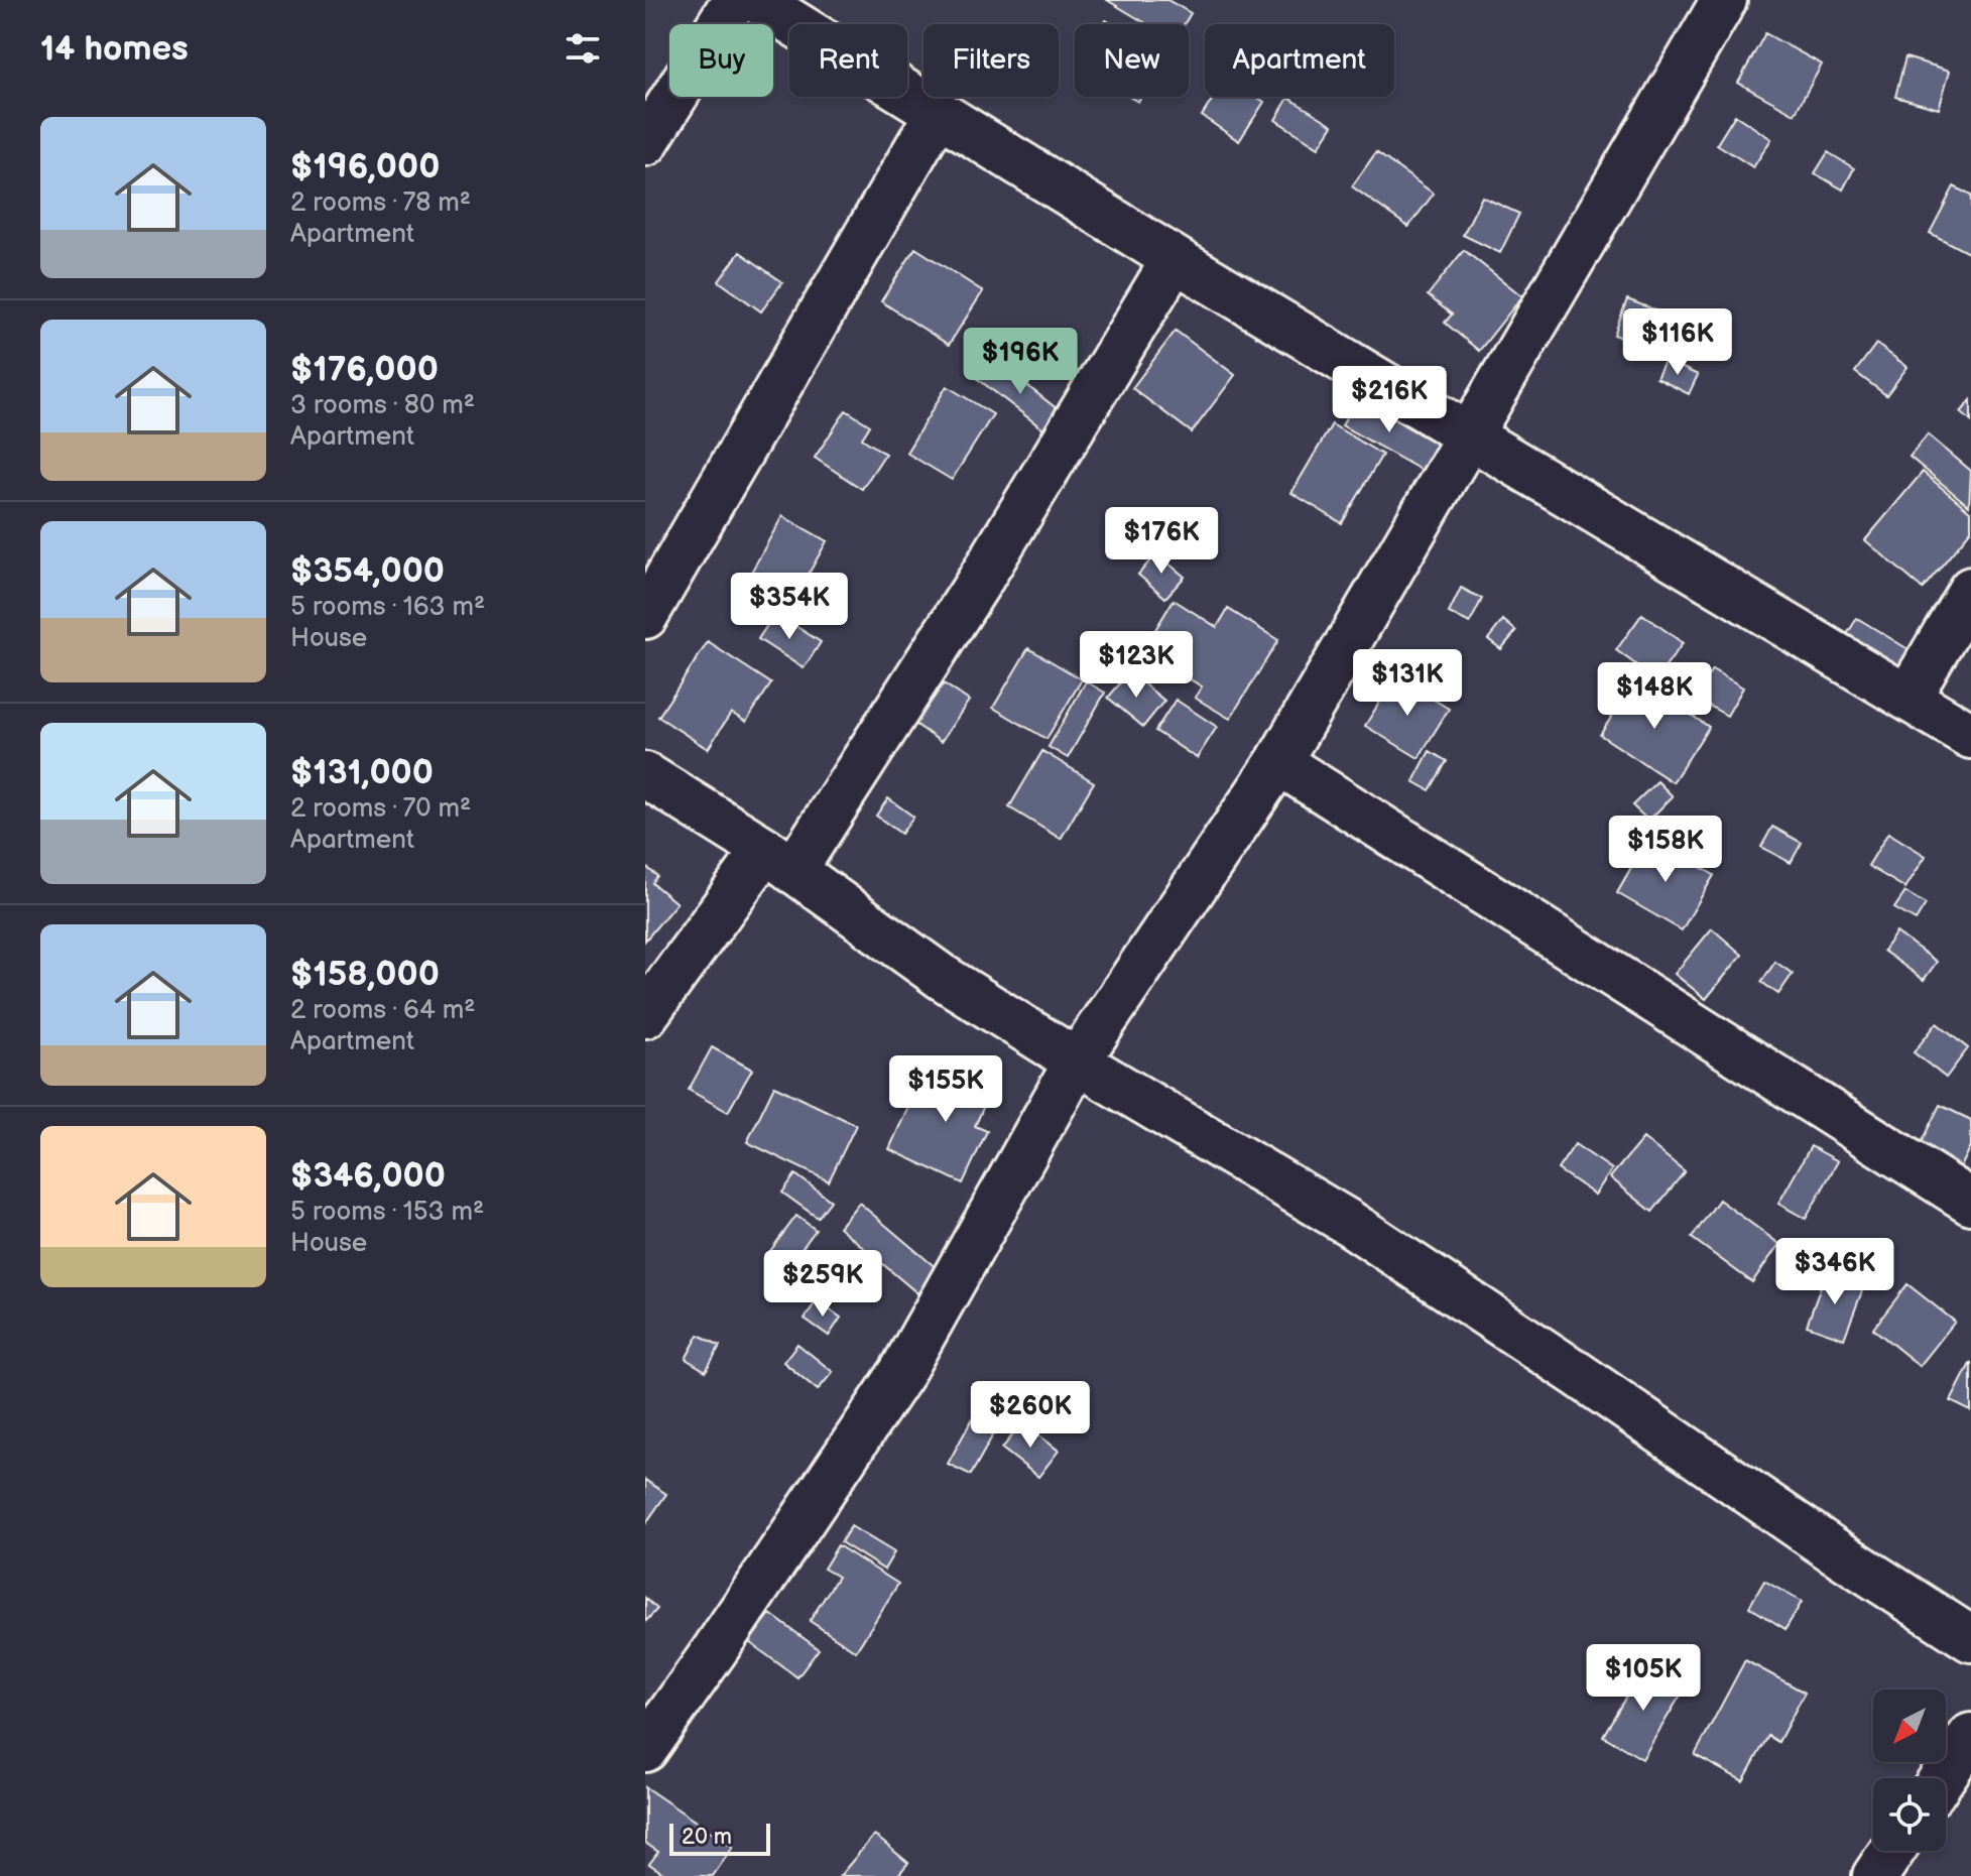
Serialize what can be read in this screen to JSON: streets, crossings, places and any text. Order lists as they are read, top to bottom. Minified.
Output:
{"scale_bar":"20 m","north":"bottom left","page":{"heading":"14 homes","chip":["Buy","Rent","Filters","New","Apartment"],"list":[{"name":"$196,000","note":"2 rooms · 78 m² · Apartment"},{"name":"$176,000","note":"3 rooms · 80 m² · Apartment"},{"name":"$354,000","note":"5 rooms · 163 m² · House"},{"name":"$131,000","note":"2 rooms · 70 m² · Apartment"},{"name":"$158,000","note":"2 rooms · 64 m² · Apartment"},{"name":"$346,000","note":"5 rooms · 153 m² · House"}],"price":["$116K","$196K","$216K","$176K","$354K","$123K","$131K","$148K","$158K","$155K","$346K","$259K","$260K","$105K"],"scale":"20 m"}}
